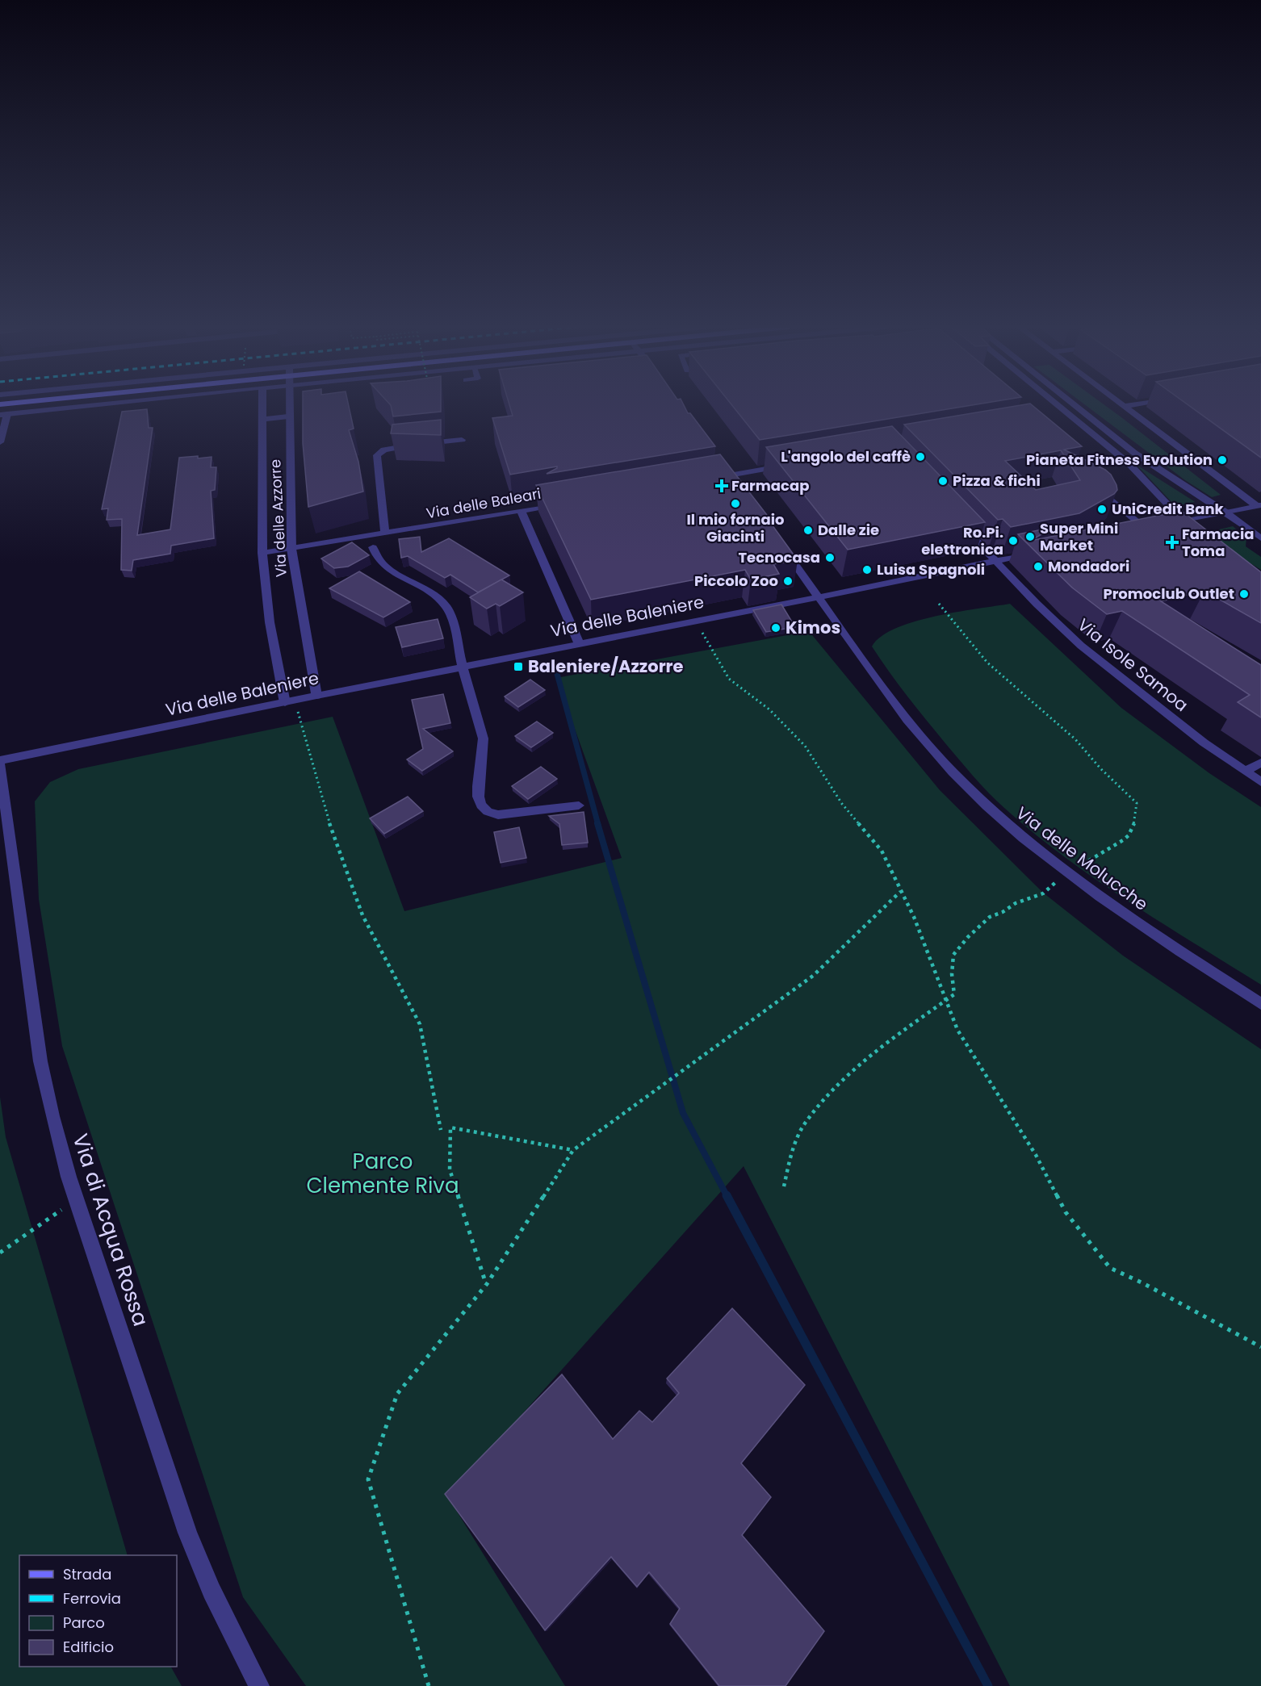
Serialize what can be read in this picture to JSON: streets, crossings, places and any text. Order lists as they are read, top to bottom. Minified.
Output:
{"streets":{"street":["Via delle Baleari","Via delle Azzorre","Via delle Baleniere","Via Isole Samoa","Via delle Molucche","Via di Acqua Rossa"]},"crossings":[["Via delle Baleari","Via delle Azzorre"],["Via delle Azzorre","Via delle Baleniere"],["Via delle Baleniere","Via Isole Samoa"],["Via delle Baleniere","Via delle Molucche"]],"parks":["Parco Clemente Riva"],"places":{"other":["L'angolo del caffè","Pianeta Fitness Evolution","Pizza & fichi","Il mio fornaio Giacinti","UniCredit Bank","Dalle zie","Super Mini Market","Ro.Pi. elettronica","Tecnocasa","Mondadori","Luisa Spagnoli","Piccolo Zoo","Promoclub Outlet","Kimos"],"health":["Farmacap","Farmacia Toma"],"transit":["Baleniere/Azzorre"]},"legend":["Strada","Ferrovia","Parco","Edificio"]}
